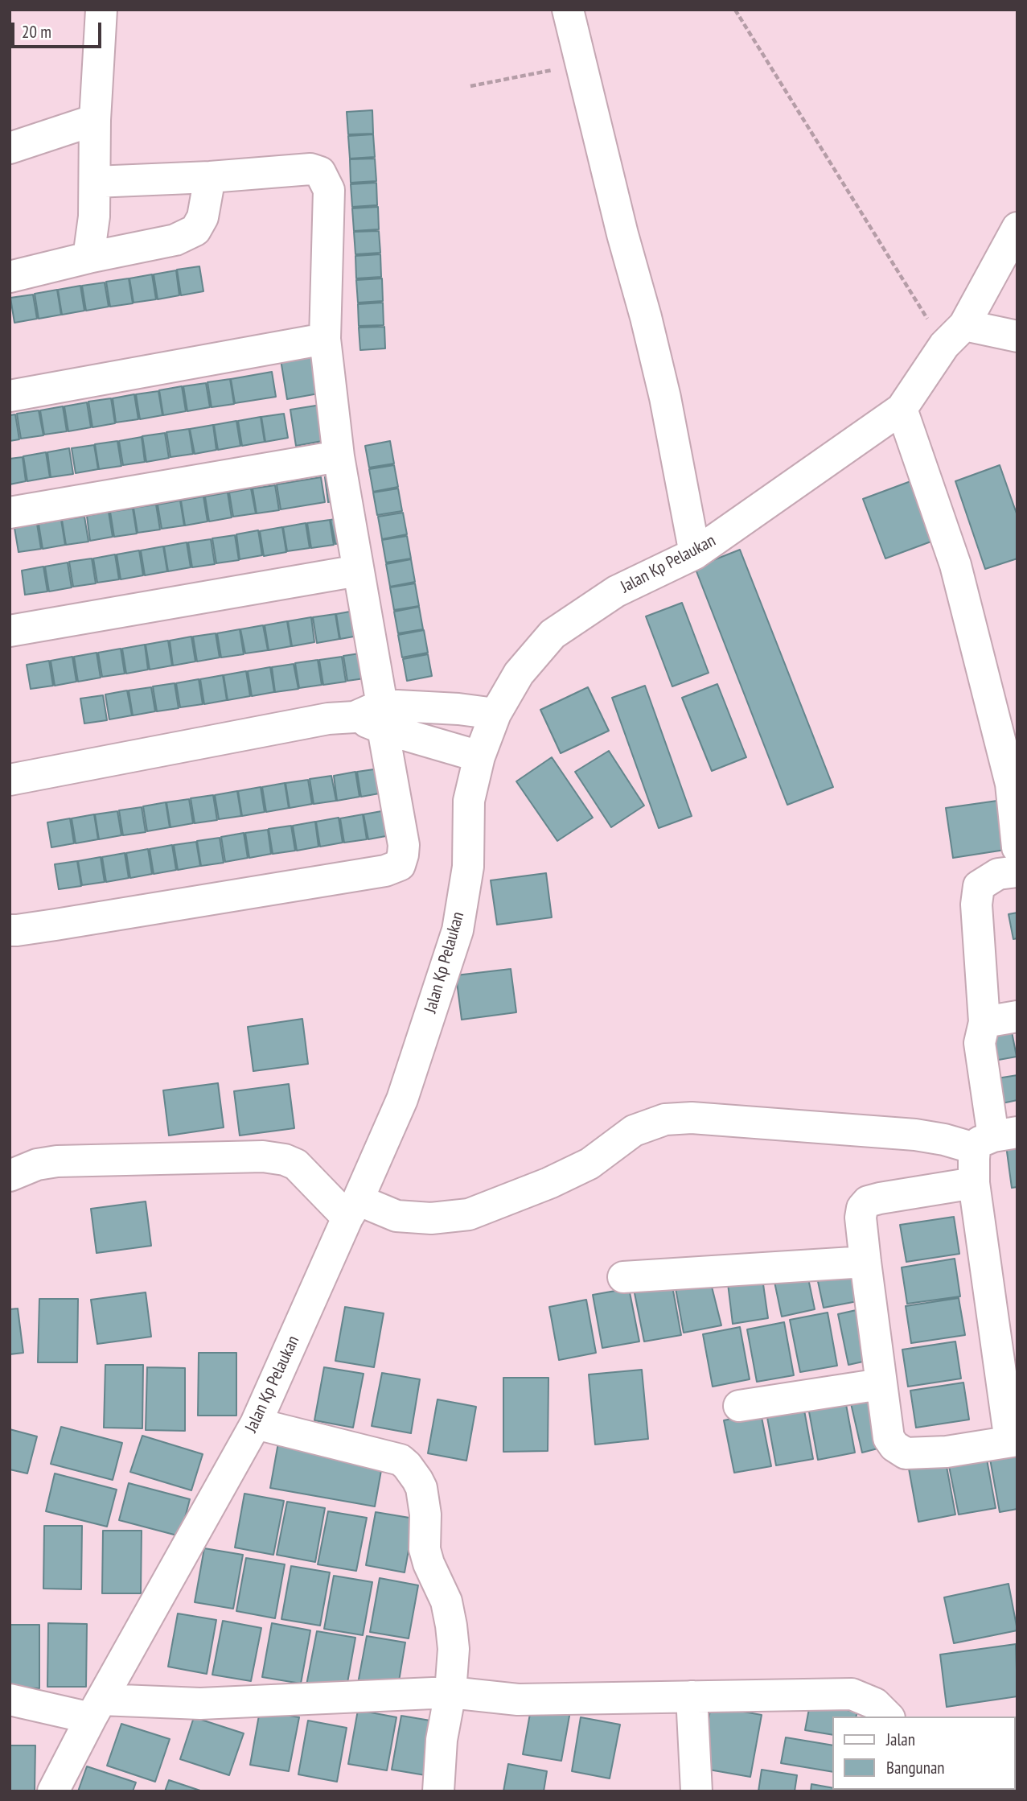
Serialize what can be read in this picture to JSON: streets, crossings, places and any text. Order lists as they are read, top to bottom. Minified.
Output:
{"streets":{"street":["Jalan Kp Pelaukan"]},"legend":["Jalan","Bangunan"],"scale_bar":"20 m"}
